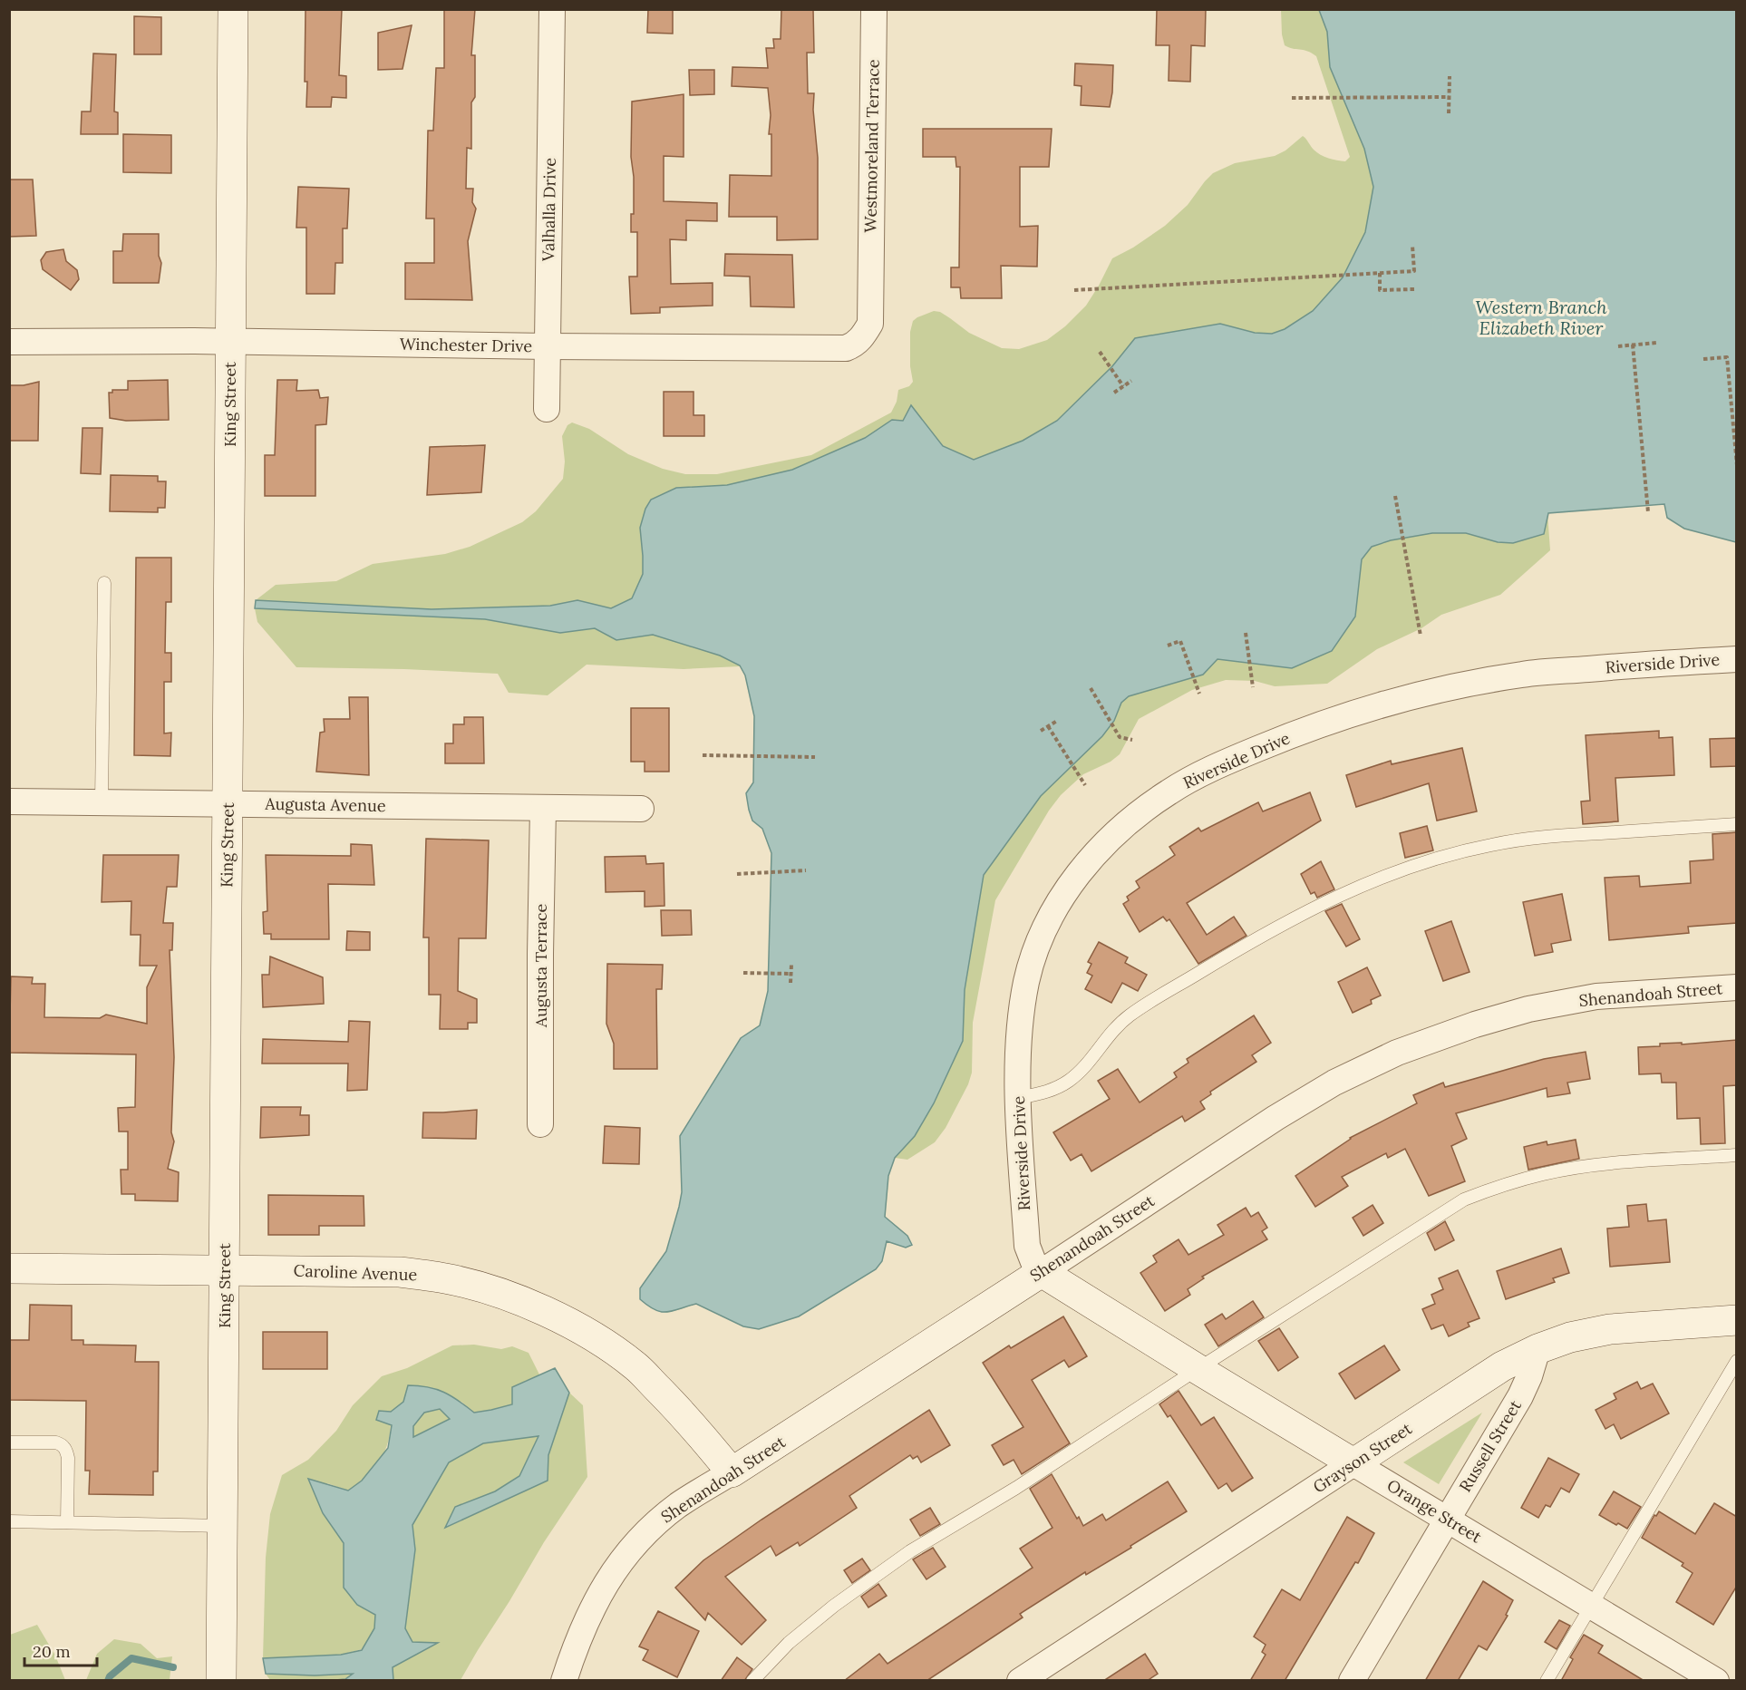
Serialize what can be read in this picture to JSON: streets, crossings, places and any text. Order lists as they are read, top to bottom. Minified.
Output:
{"streets":{"street":["Westmoreland Terrace","Valhalla Drive","Winchester Drive","King Street","Riverside Drive","Augusta Avenue","Augusta Terrace","Shenandoah Street","Caroline Avenue","Russell Street","Grayson Street","Orange Street"]},"crossings":[["Westmoreland Terrace","Winchester Drive"],["Valhalla Drive","Winchester Drive"],["Winchester Drive","King Street"],["King Street","Augusta Avenue"],["King Street","Caroline Avenue"],["Riverside Drive","Shenandoah Street"],["Riverside Drive","Orange Street"],["Augusta Avenue","Augusta Terrace"],["Shenandoah Street","Caroline Avenue"],["Shenandoah Street","Orange Street"],["Russell Street","Grayson Street"],["Russell Street","Orange Street"],["Grayson Street","Orange Street"]],"water":["Western Branch Elizabeth River"],"scale_bar":"20 m"}
